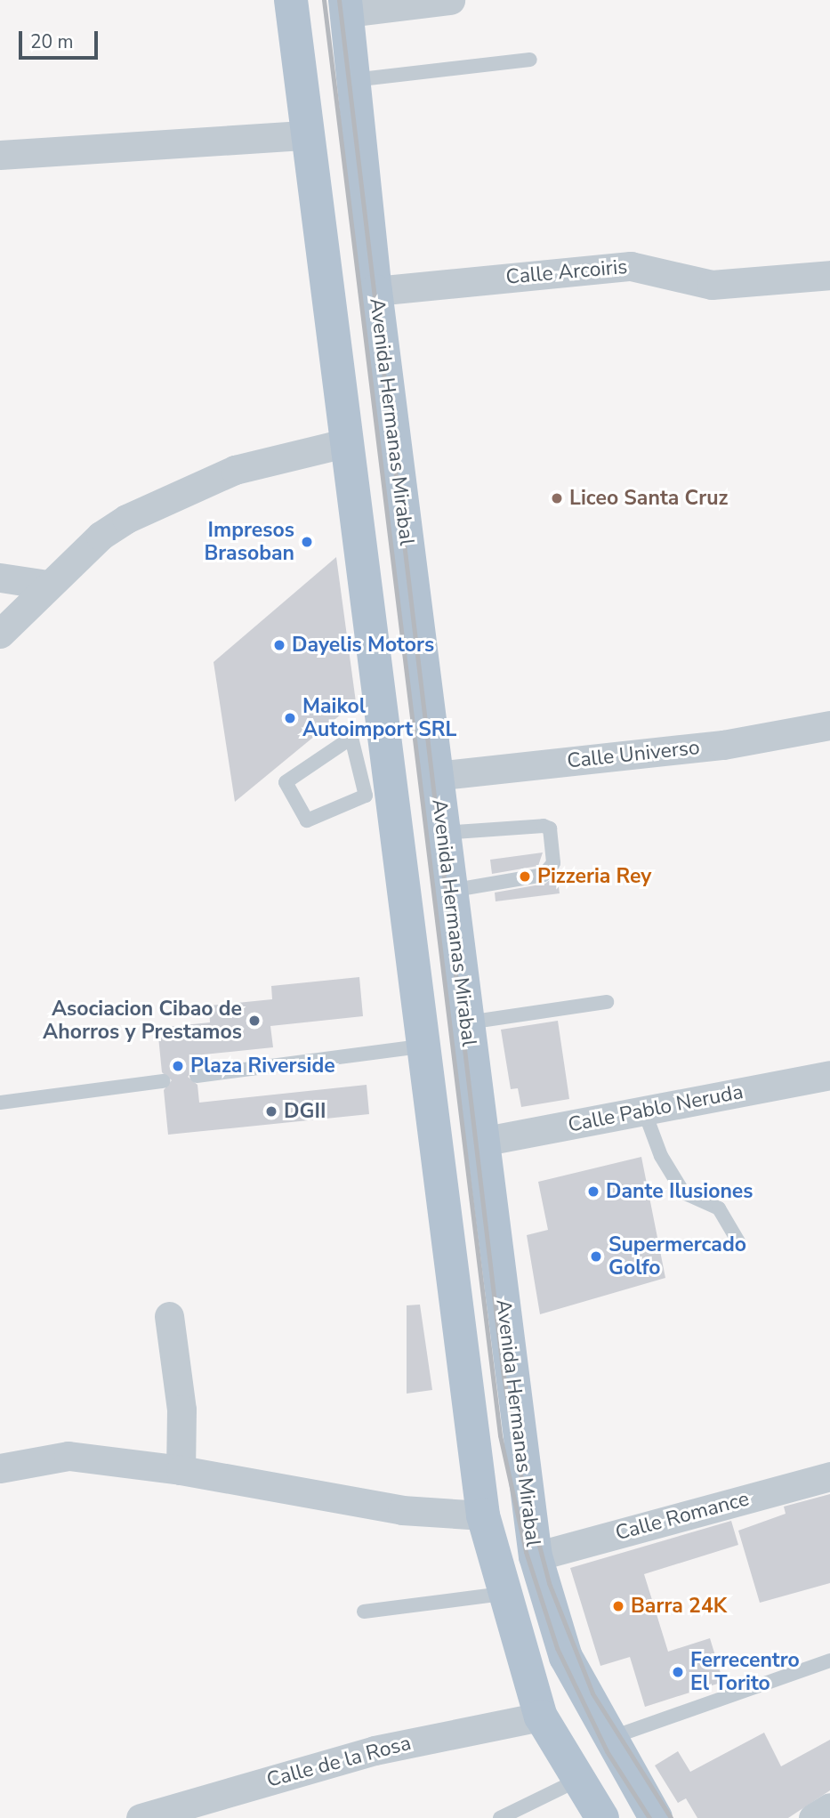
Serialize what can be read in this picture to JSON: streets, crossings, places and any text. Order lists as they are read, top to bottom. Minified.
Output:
{"streets":{"main road":["Avenida Hermanas Mirabal"],"street":["Calle Arcoiris","Calle Universo","Calle Pablo Neruda","Calle Romance","Calle de la Rosa"]},"crossings":[["Calle Arcoiris","Avenida Hermanas Mirabal"],["Avenida Hermanas Mirabal","Calle Universo"],["Avenida Hermanas Mirabal","Calle Pablo Neruda"],["Avenida Hermanas Mirabal","Calle Romance"],["Avenida Hermanas Mirabal","Calle de la Rosa"]],"places":["Liceo Santa Cruz","Impresos Brasoban","Dayelis Motors","Maikol Autoimport SRL","Pizzeria Rey","Asociacion Cibao de Ahorros y Prestamos","Plaza Riverside","DGII","Dante Ilusiones","Supermercado Golfo","Barra 24K","Ferrecentro El Torito"],"scale_bar":"20 m"}
